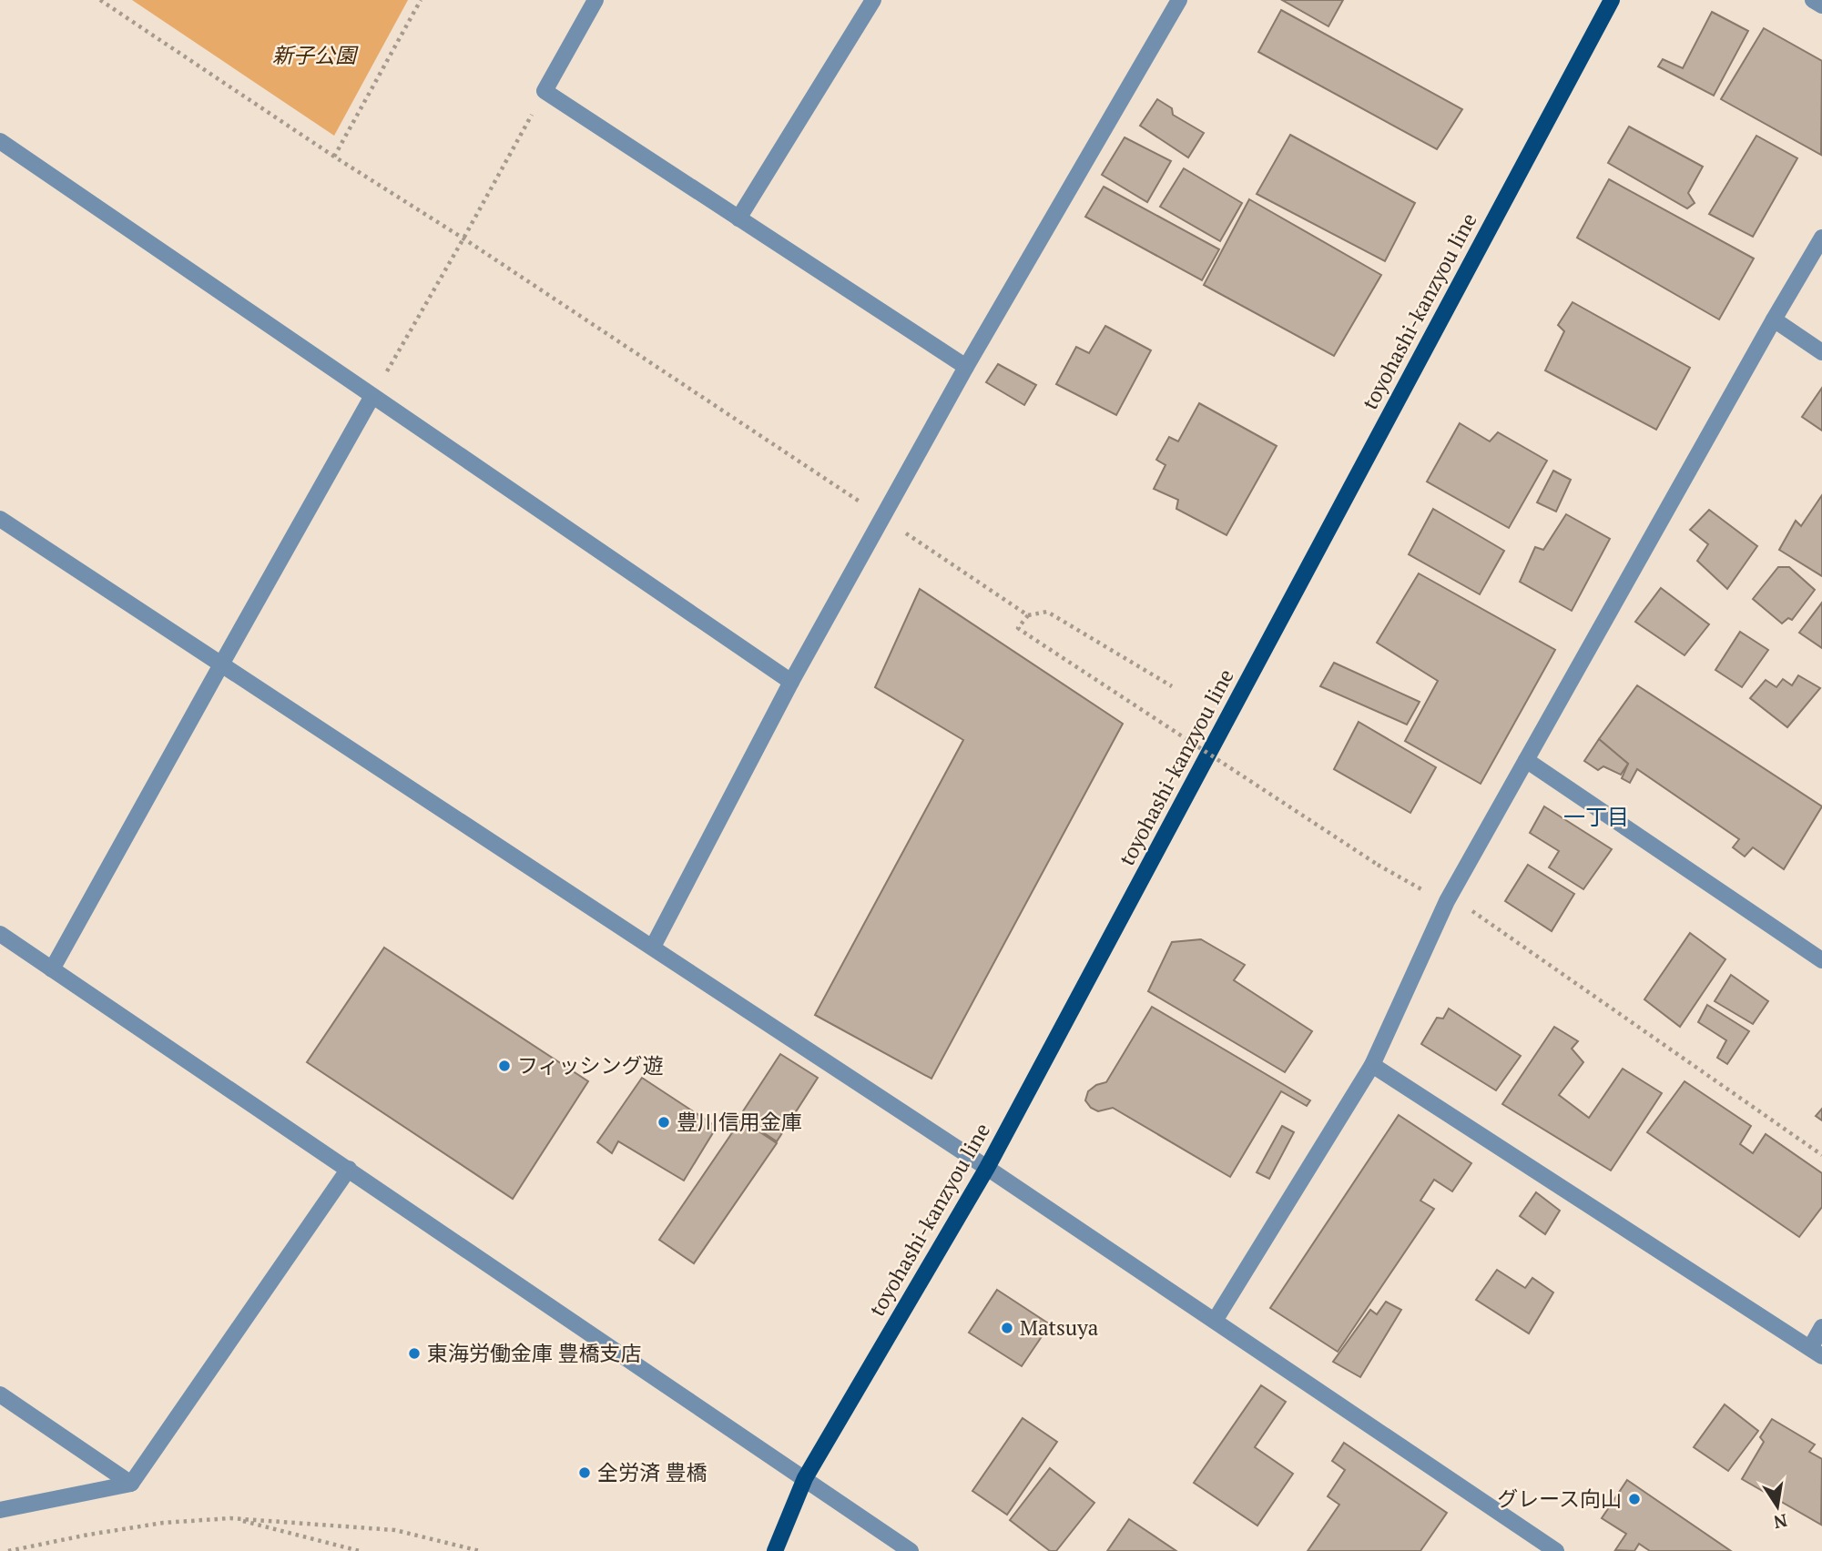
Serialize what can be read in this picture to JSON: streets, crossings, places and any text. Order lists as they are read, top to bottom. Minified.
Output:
{"streets":{"main road":["toyohashi-kanzyou line"]},"districts":["一丁目"],"parks":["新子公園"],"places":["フィッシング遊","豊川信用金庫","Matsuya","東海労働金庫 豊橋支店","全労済 豊橋","グレース向山"],"north":"bottom"}
